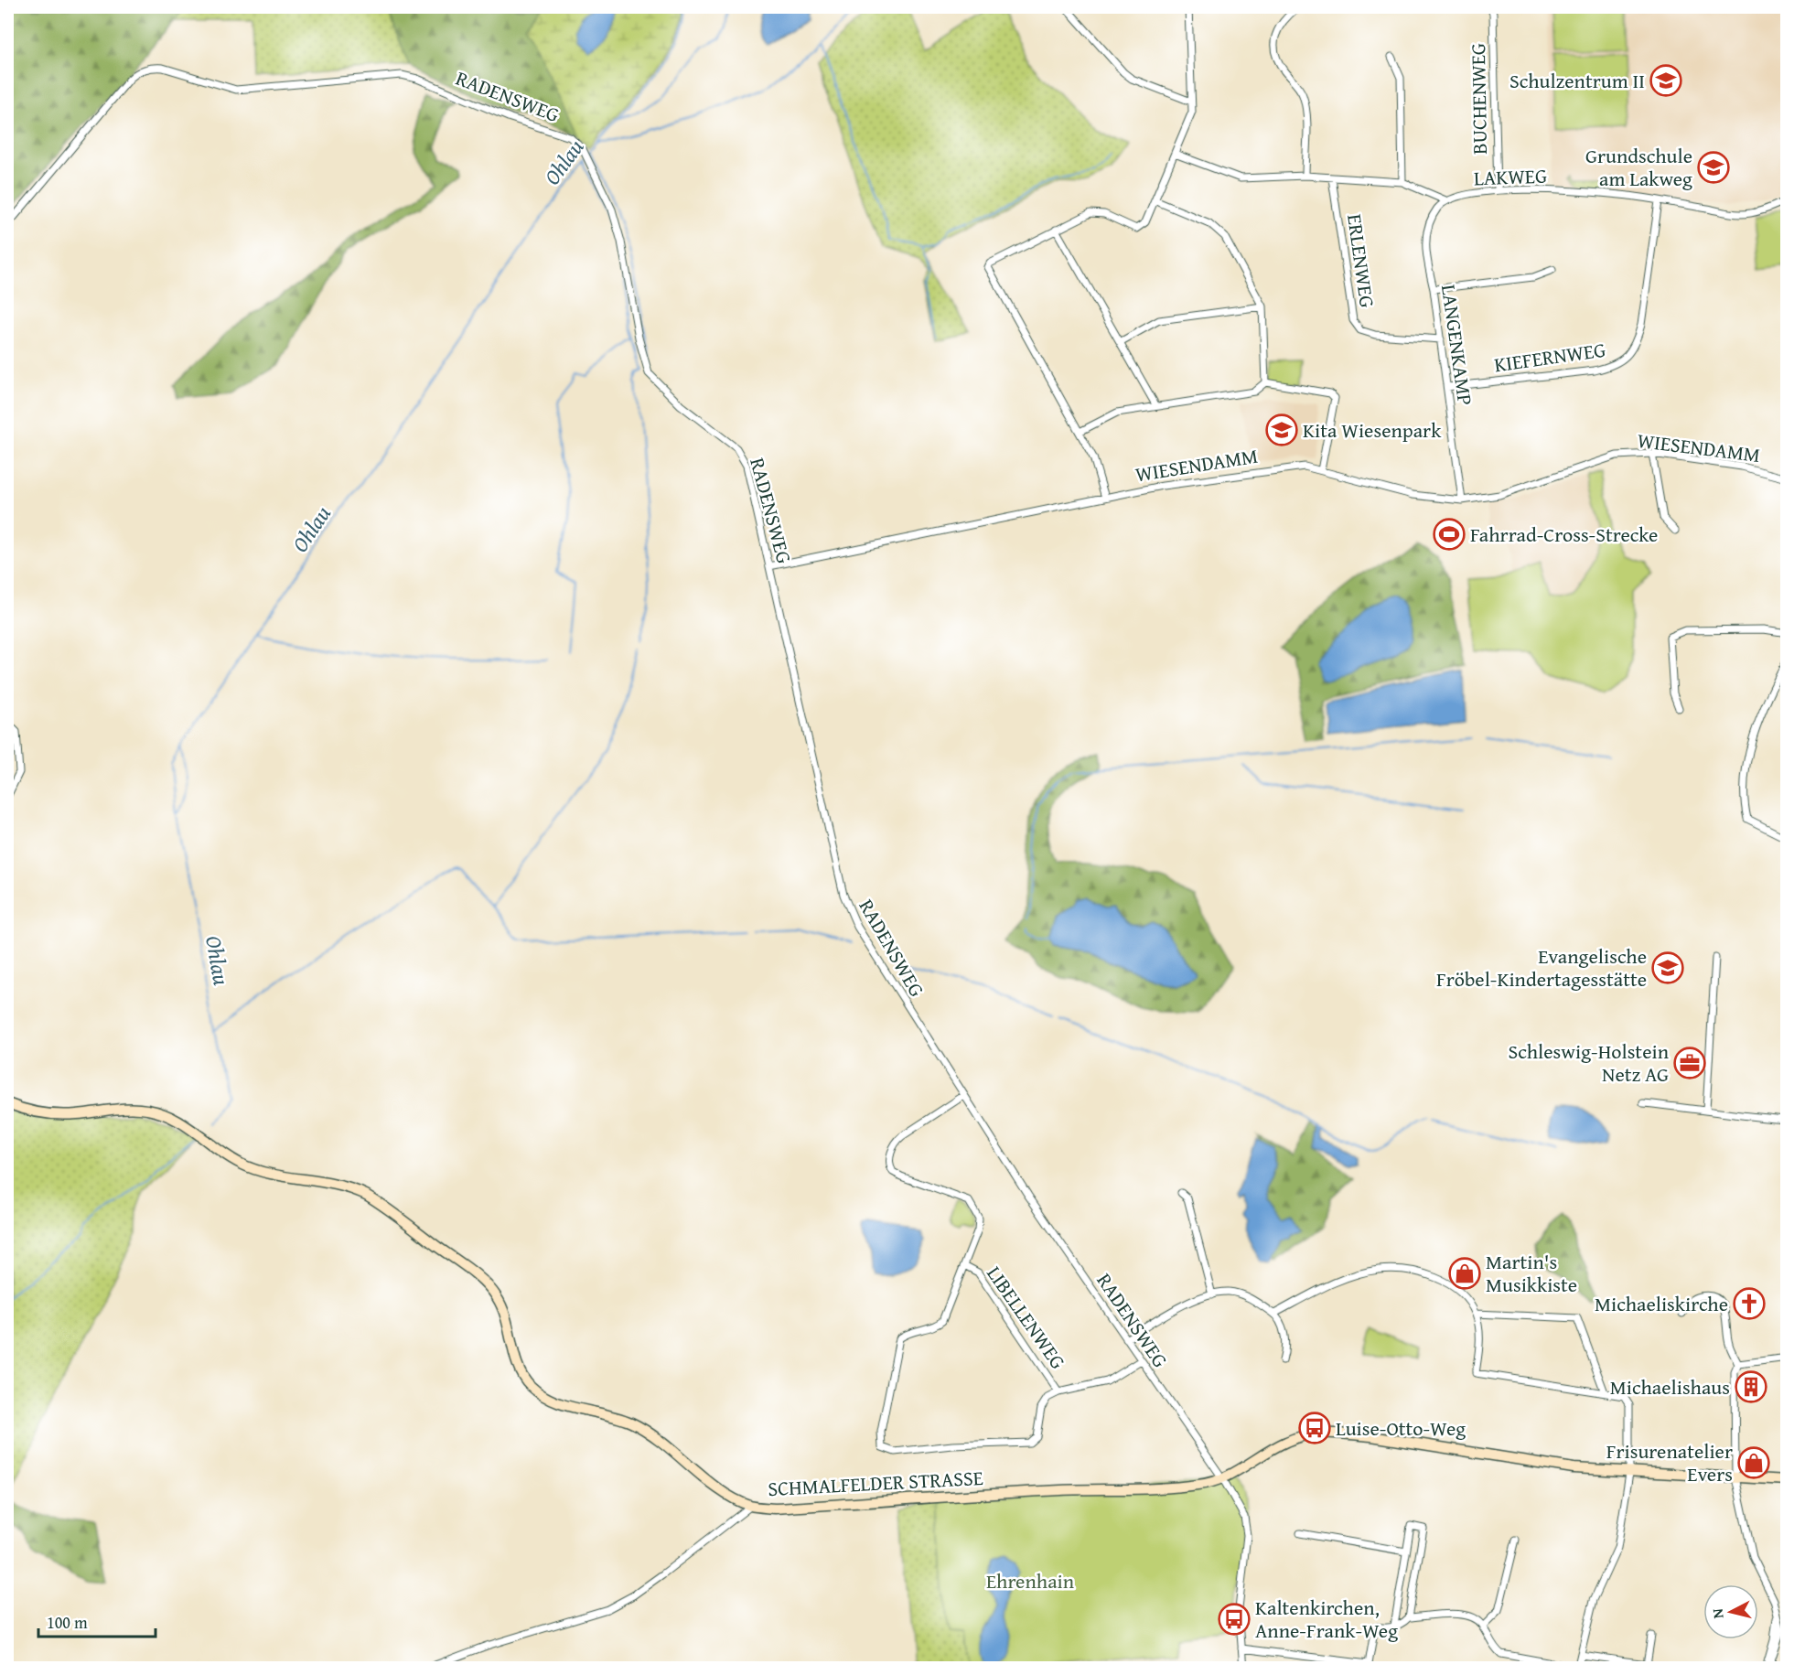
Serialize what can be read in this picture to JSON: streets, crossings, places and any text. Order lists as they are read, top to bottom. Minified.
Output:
{"streets":{"main road":["SCHMALFELDER STRASSE"],"street":["RADENSWEG","BUCHENWEG","LAKWEG","ERLENWEG","LANGENKAMP","KIEFERNWEG","WIESENDAMM","LIBELLENWEG"]},"crossings":[["RADENSWEG","WIESENDAMM"],["RADENSWEG","SCHMALFELDER STRASSE"],["BUCHENWEG","LAKWEG"],["LAKWEG","ERLENWEG"],["LAKWEG","LANGENKAMP"],["LAKWEG","KIEFERNWEG"],["ERLENWEG","LANGENKAMP"],["LANGENKAMP","KIEFERNWEG"],["LANGENKAMP","WIESENDAMM"]],"water":["Ohlau"],"parks":["Ehrenhain"],"places":{"school or university":["Schulzentrum II","Grundschule am Lakweg","Kita Wiesenpark","Evangelische Fröbel-Kindertagesstätte"],"sports":["Fahrrad-Cross-Strecke"],"office":["Schleswig-Holstein Netz AG"],"shop":["Martin's Musikkiste","Frisurenatelier Evers"],"church":["Michaeliskirche"],"building":["Michaelishaus"],"bus stop":["Luise-Otto-Weg","Kaltenkirchen, Anne-Frank-Weg"]},"scale_bar":"100 m","north":"left"}
